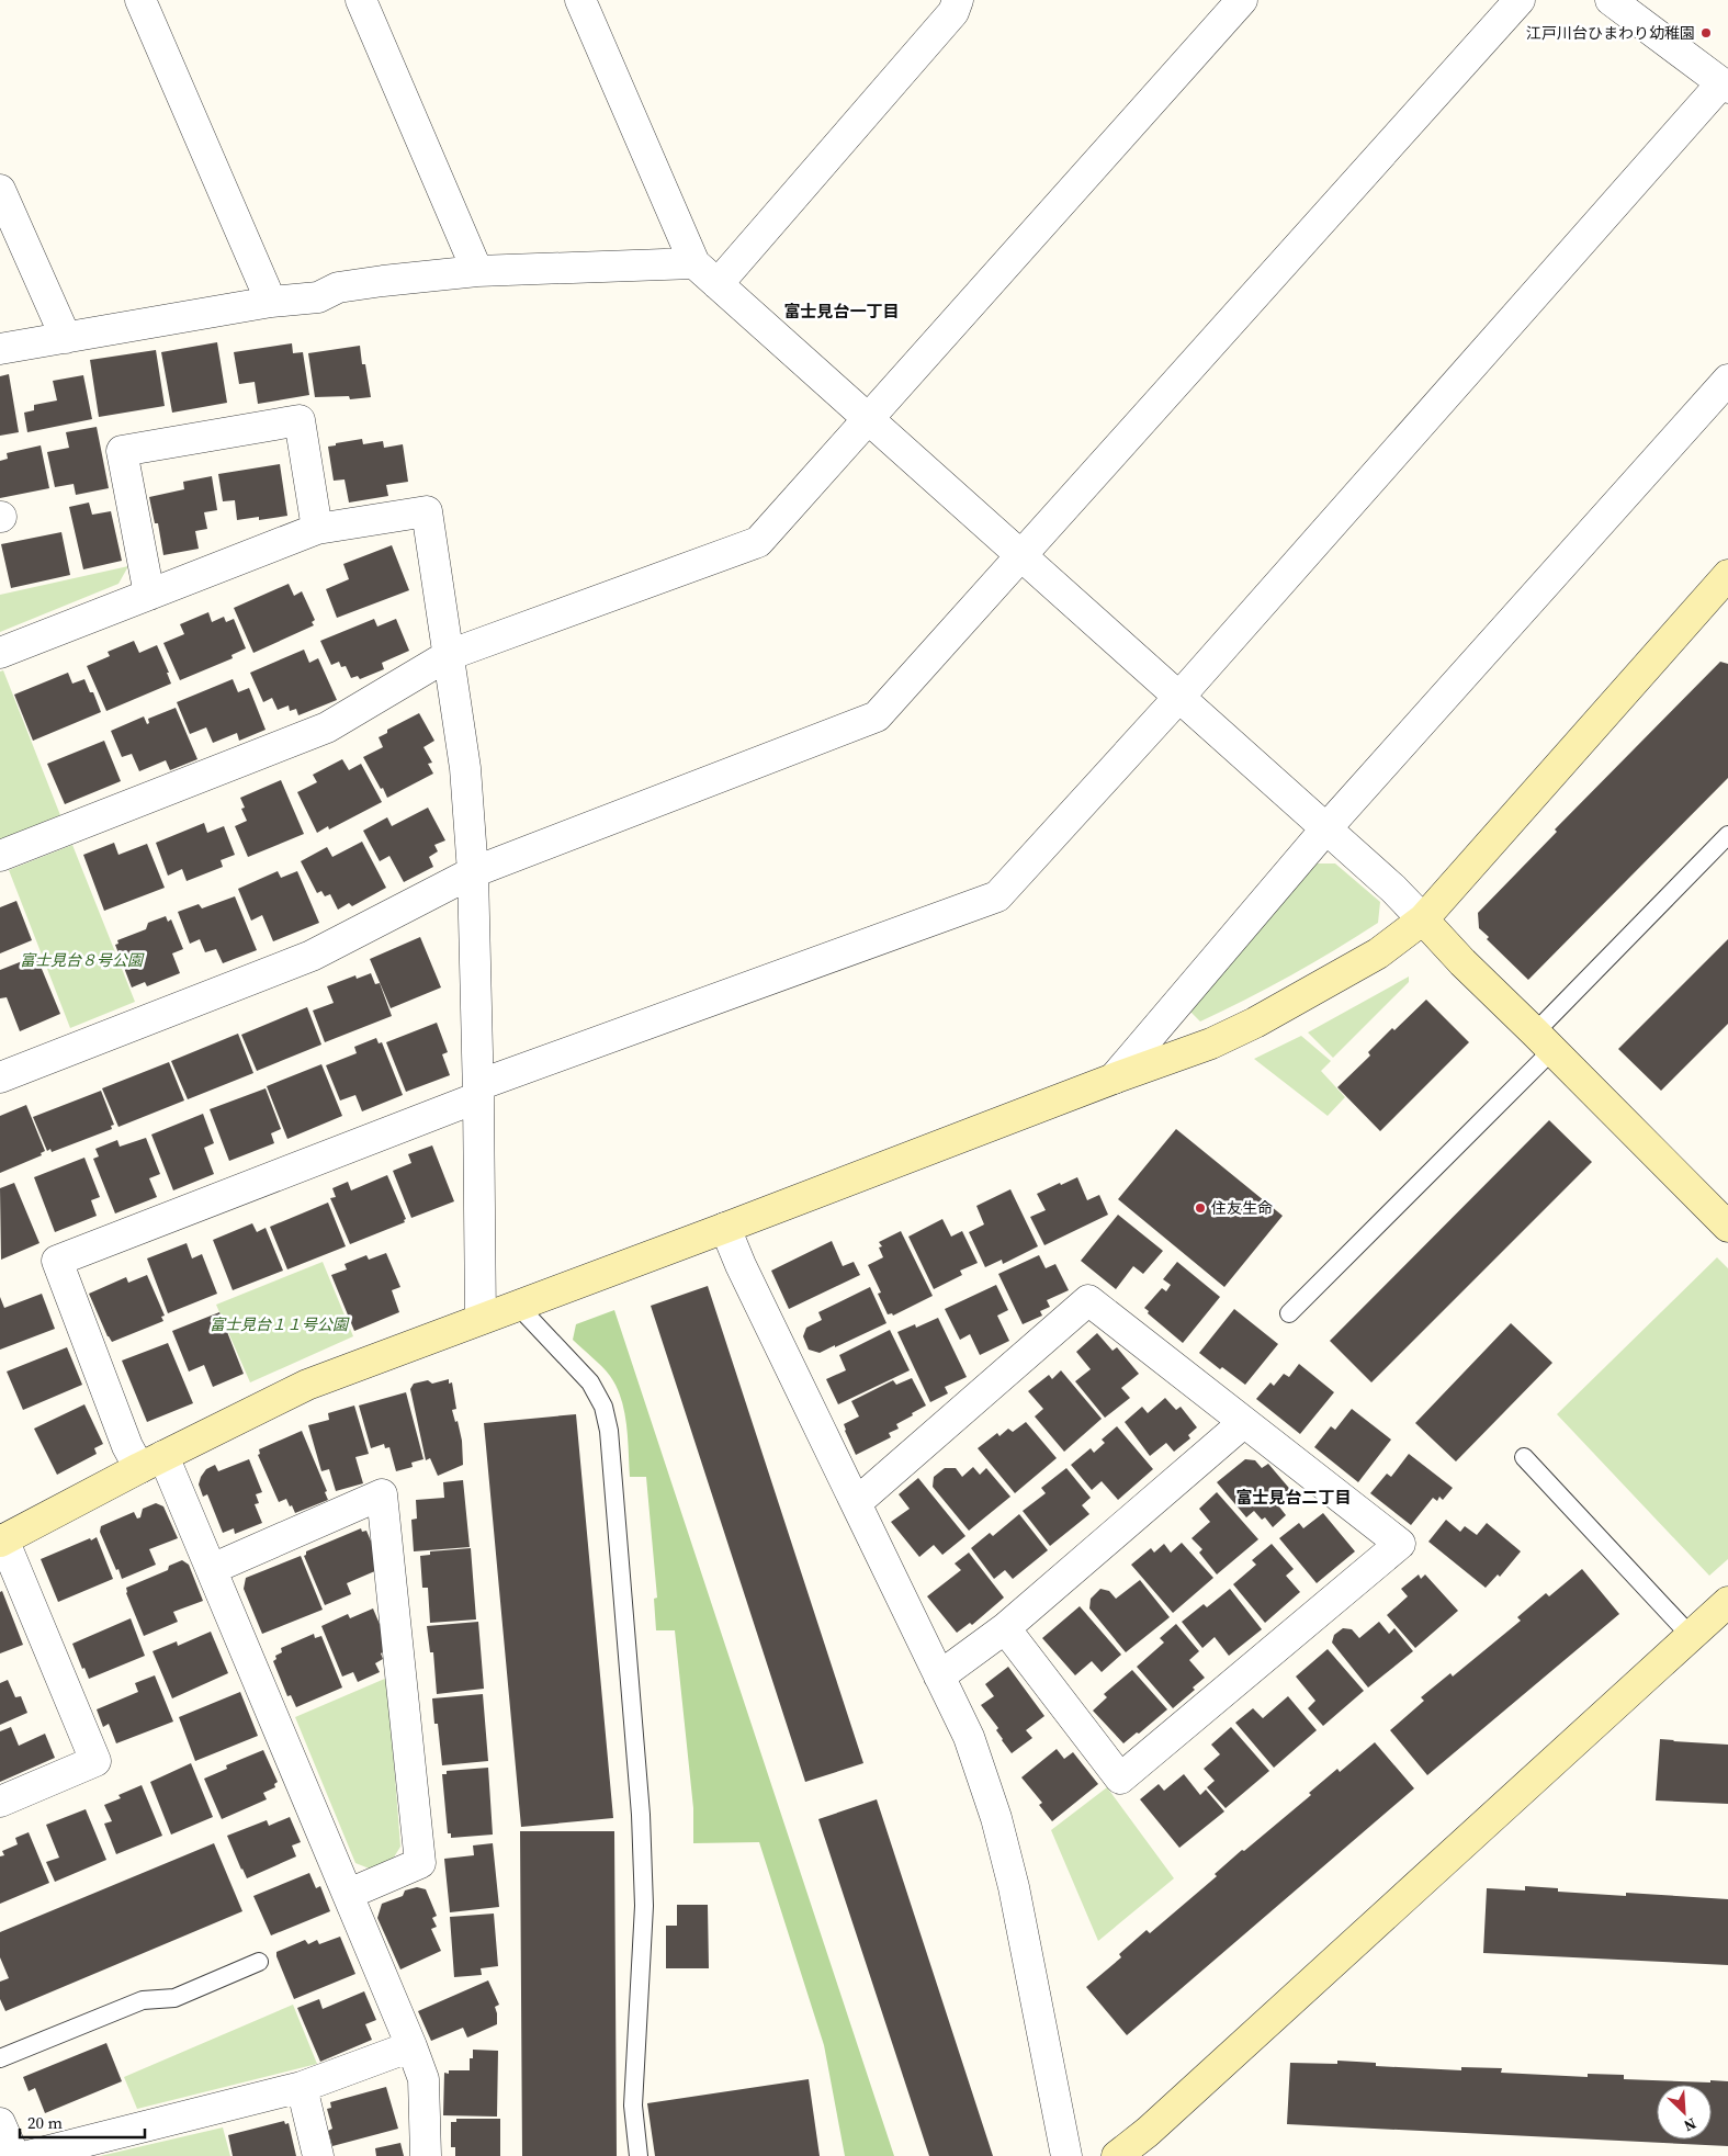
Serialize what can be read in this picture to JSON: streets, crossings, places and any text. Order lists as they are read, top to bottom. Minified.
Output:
{"districts":["富士見台一丁目","富士見台二丁目"],"parks":["富士見台８号公園","富士見台１１号公園"],"places":["江戸川台ひまわり幼稚園","住友生命"],"scale_bar":"20 m","north":"bottom right"}
